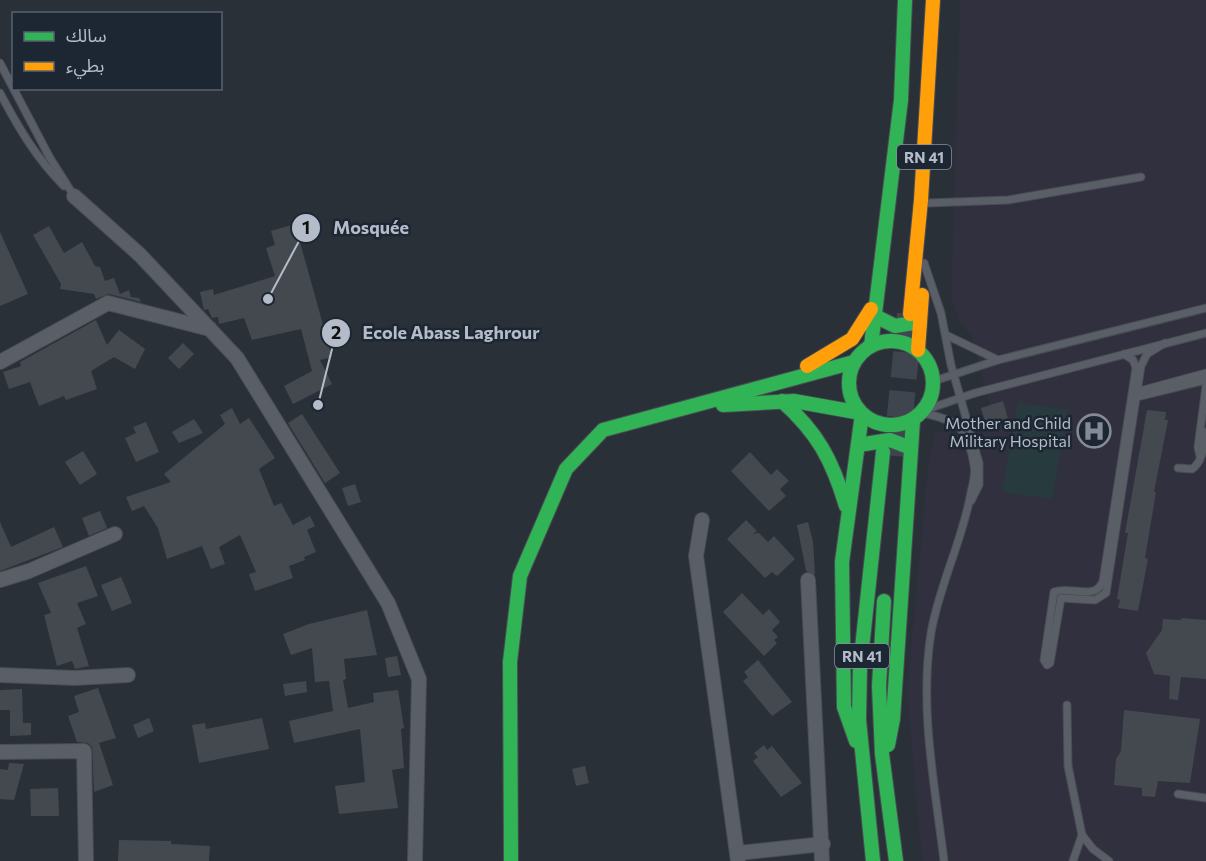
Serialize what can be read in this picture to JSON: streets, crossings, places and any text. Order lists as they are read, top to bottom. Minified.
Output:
{"streets":{"main road":["RN 41"]},"places":{"other":["Mosquée","Ecole Abass Laghrour"],"hospital":["Mother and Child Military Hospital"]},"legend":["سالك","بطيء"]}
